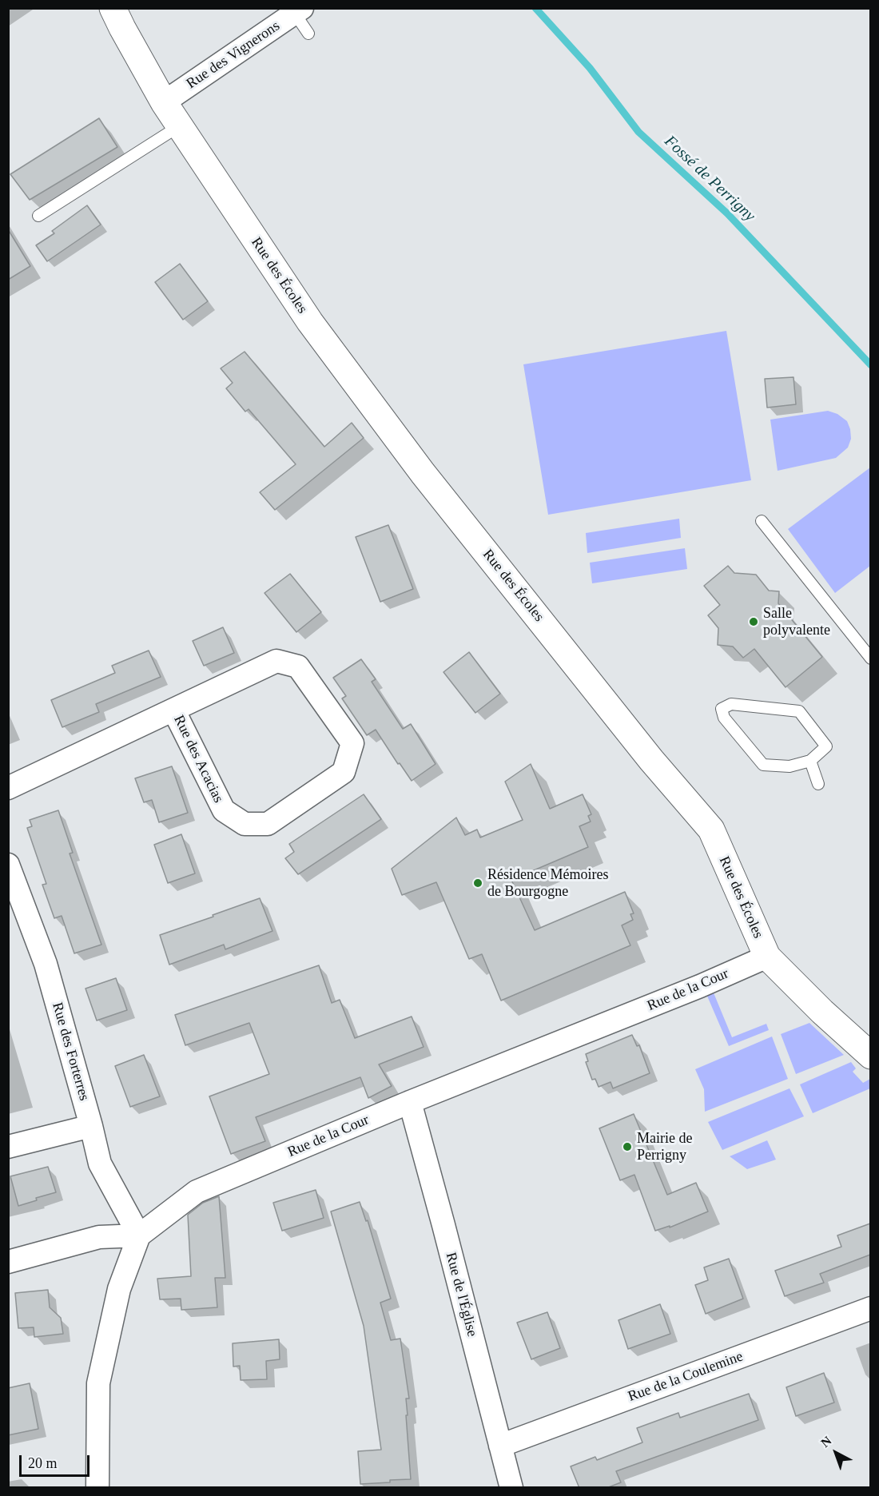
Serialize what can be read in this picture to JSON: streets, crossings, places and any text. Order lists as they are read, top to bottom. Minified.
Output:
{"streets":{"main road":["Rue des Écoles"],"street":["Rue des Vignerons","Rue des Acacias","Rue de la Cour","Rue des Forterres","Rue de l'Église","Rue de la Coulemine"]},"crossings":[["Rue des Vignerons","Rue des Écoles"],["Rue des Écoles","Rue de la Cour"],["Rue de la Cour","Rue des Forterres"],["Rue de la Cour","Rue de l'Église"],["Rue de l'Église","Rue de la Coulemine"]],"water":["Fossé de Perrigny"],"places":["Salle polyvalente","Résidence Mémoires de Bourgogne","Mairie de Perrigny"],"scale_bar":"20 m","north":"top left"}
